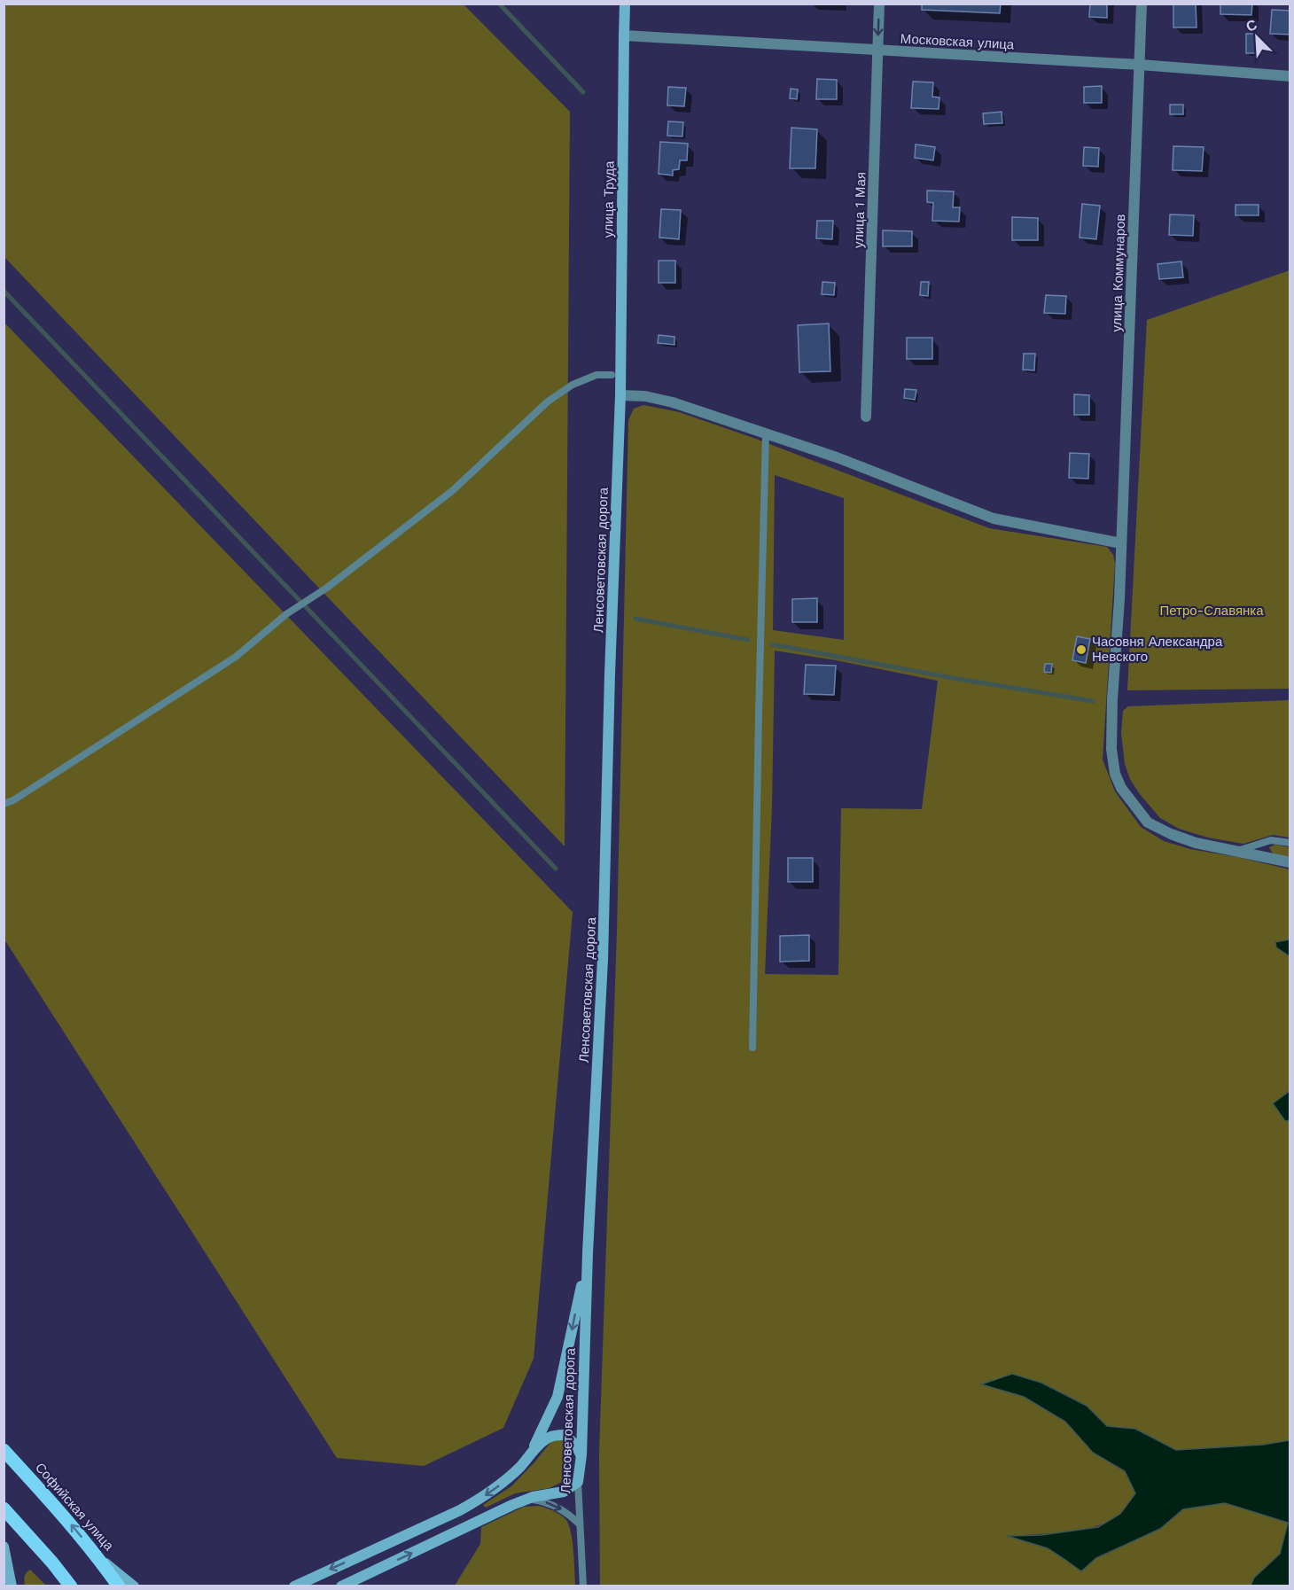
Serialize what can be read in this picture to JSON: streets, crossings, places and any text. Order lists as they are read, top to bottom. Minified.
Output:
{"streets":{"main road":["Софийская улица"],"street":["Московская улица","улица Труда","улица 1 Мая","улица Коммунаров","Ленсоветовская дорога"]},"crossings":[["Московская улица","улица Труда"],["Московская улица","улица 1 Мая"],["Московская улица","улица Коммунаров"],["улица Труда","Ленсоветовская дорога"]],"parks":["Петро-Славянка"],"places":["Часовня Александра Невского"],"north":"top left"}
